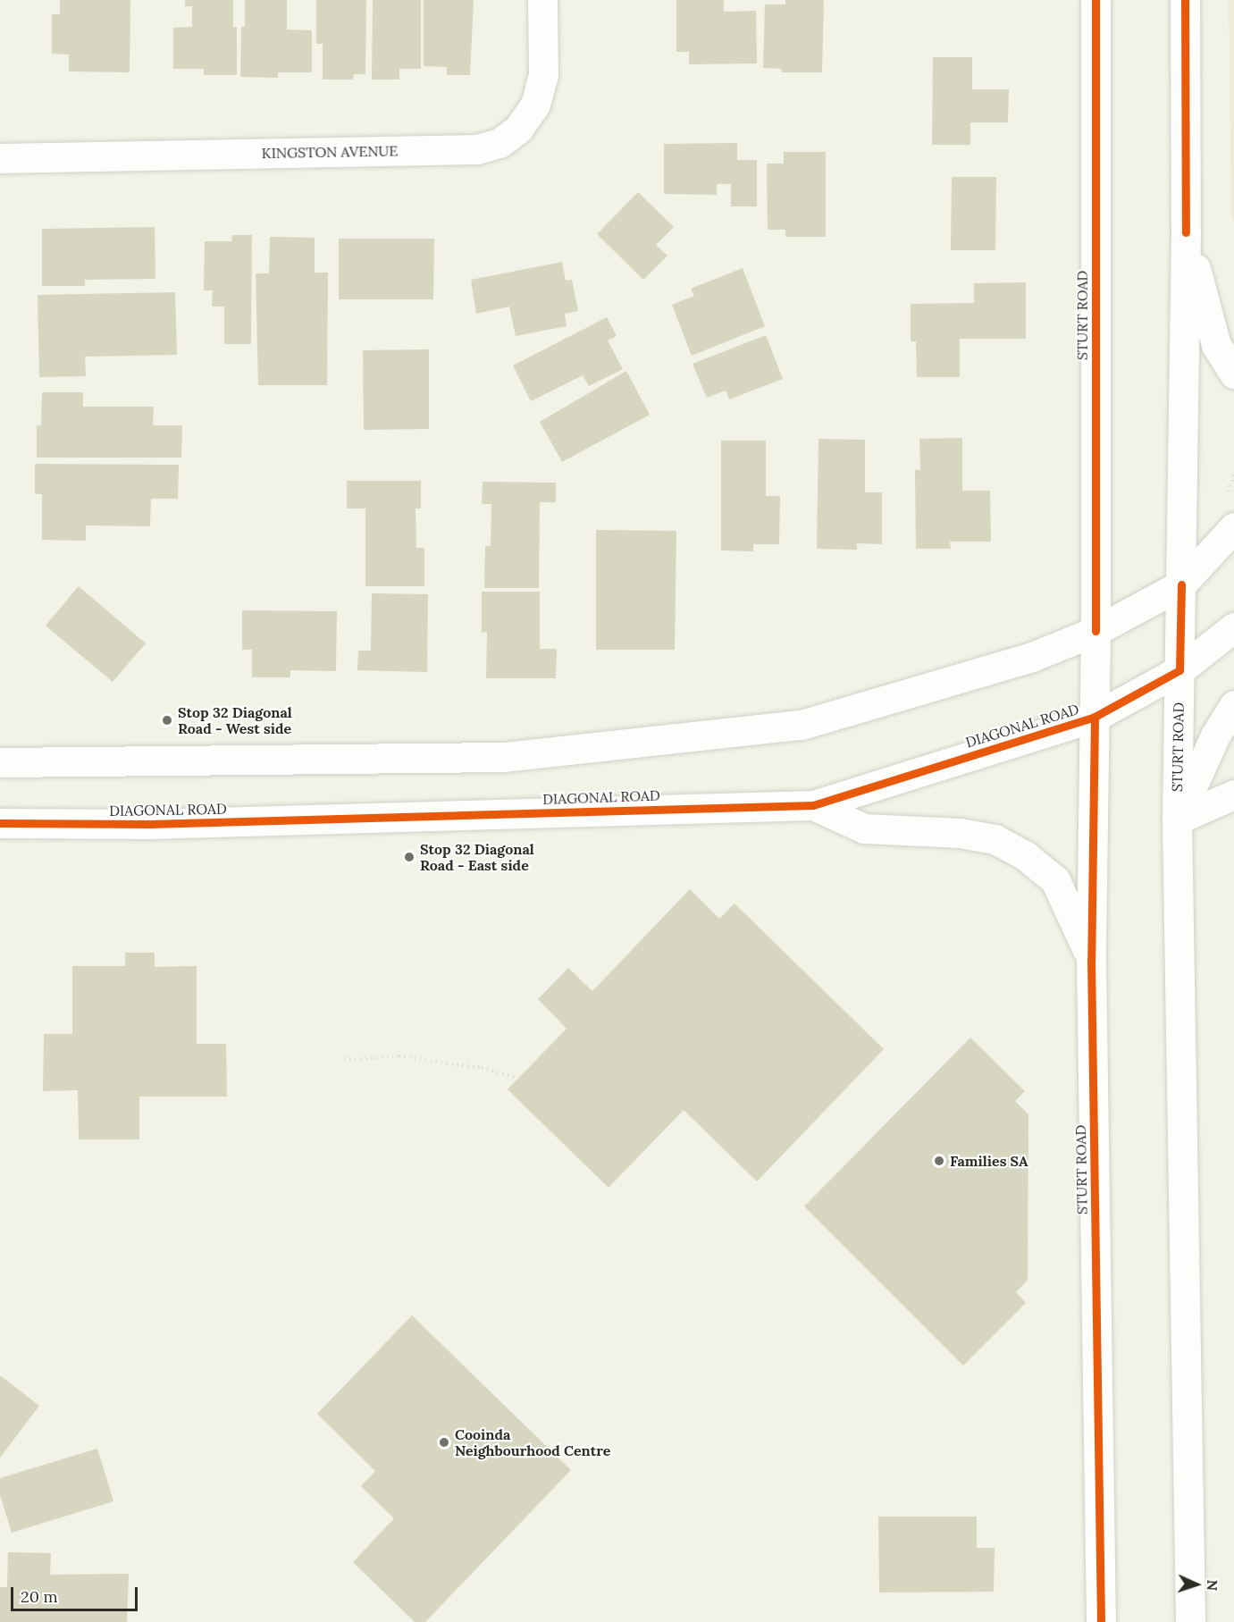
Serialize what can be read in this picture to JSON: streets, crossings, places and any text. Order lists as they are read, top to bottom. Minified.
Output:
{"streets":{"main road":["KINGSTON AVENUE","STURT ROAD","DIAGONAL ROAD"]},"crossings":[["STURT ROAD","DIAGONAL ROAD"]],"places":["Stop 32 Diagonal Road - West side","Stop 32 Diagonal Road - East side","Families SA","Cooinda Neighbourhood Centre"],"scale_bar":"20 m","north":"right"}
